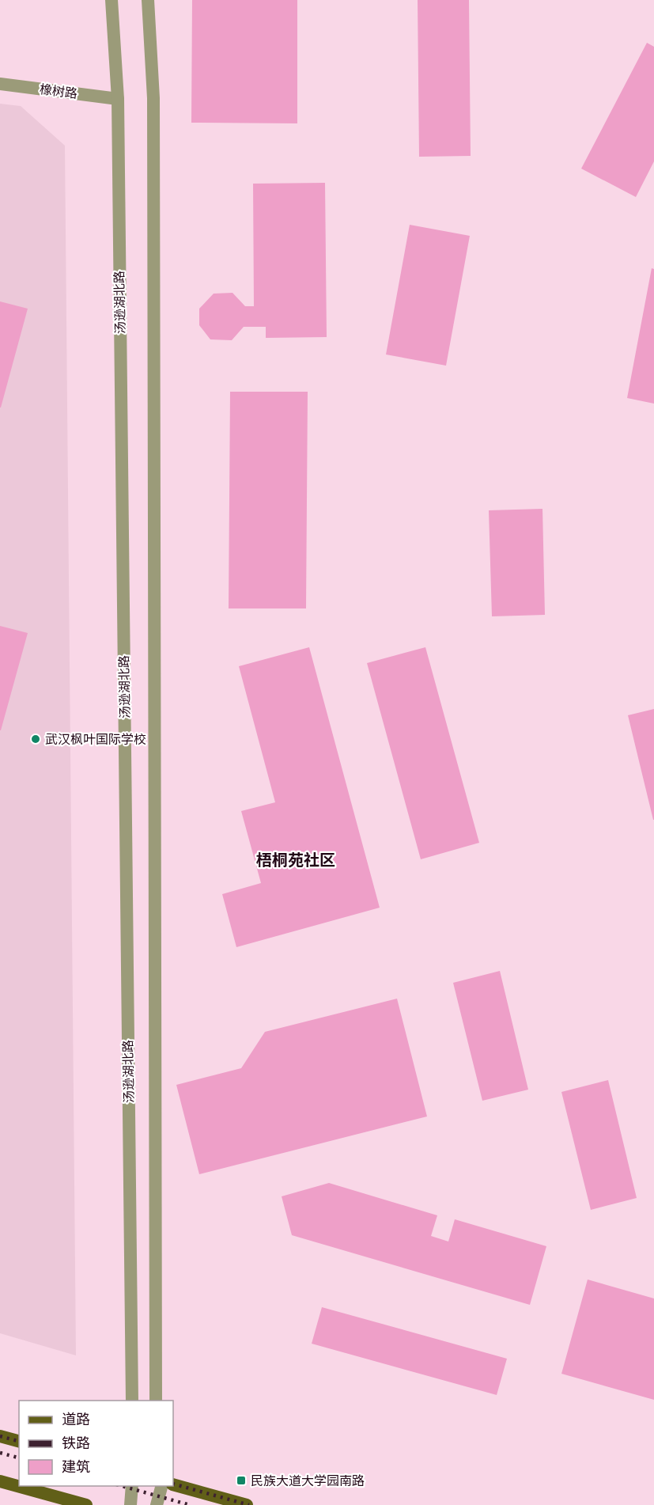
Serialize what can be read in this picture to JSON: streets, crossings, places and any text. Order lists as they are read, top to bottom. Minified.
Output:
{"streets":{"street":["橡树路","汤逊湖北路"]},"crossings":[["橡树路","汤逊湖北路"]],"districts":["梧桐苑社区"],"places":{"other":["武汉枫叶国际学校"],"transit":["民族大道大学园南路"]},"legend":["道路","铁路","建筑"]}
